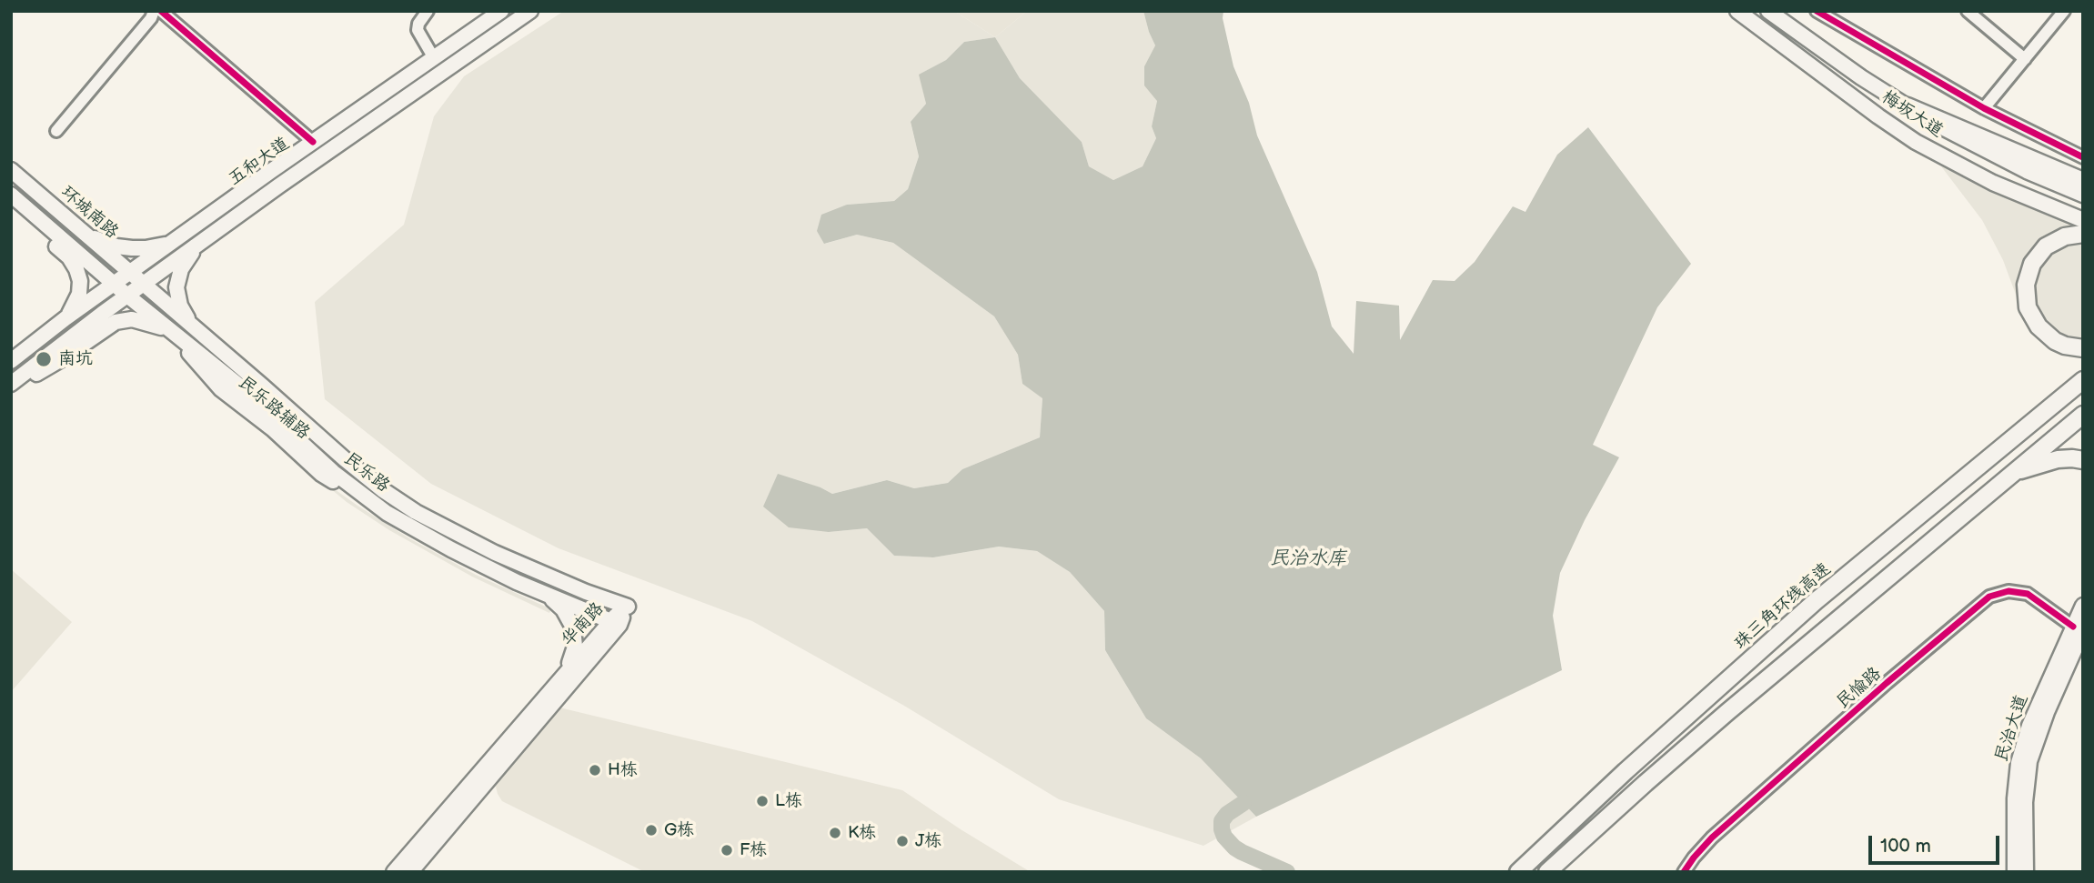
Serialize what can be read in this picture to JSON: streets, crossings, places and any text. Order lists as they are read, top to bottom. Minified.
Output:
{"streets":{"highway":["珠三角环线高速"],"main road":["梅坂大道","五和大道","环城南路","民乐路","华南路","民治大道"],"street":["民愉路"]},"crossings":[["五和大道","环城南路"],["五和大道","民乐路"],["环城南路","民乐路"],["民乐路","华南路"],["民愉路","民治大道"]],"water":["民治水库"],"places":["南坑","H栋","L栋","G栋","K栋","J栋","F栋"],"scale_bar":"100 m"}
